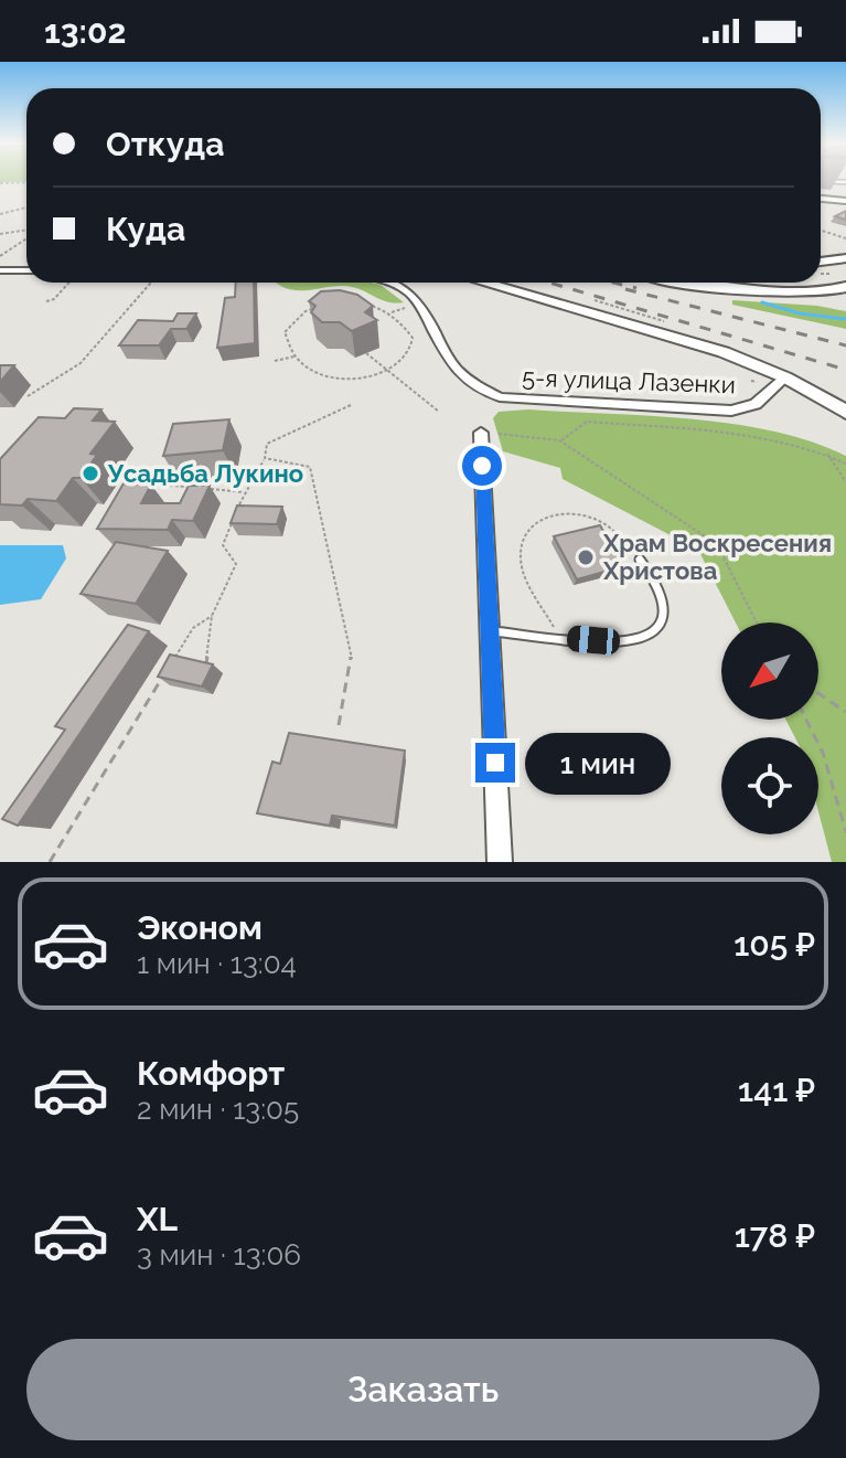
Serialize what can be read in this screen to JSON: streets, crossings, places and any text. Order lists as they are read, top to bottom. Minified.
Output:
{"streets":{"street":["5-я улица Лазенки"]},"places":["Усадьба Лукино","Храм Воскресения Христова"],"north":"bottom left","page":{"status":"13:02","banner":["Откуда","Куда"],"bubble":"1 мин","list":[{"name":"Эконом","note":"1 мин · 13:04","value":"105 ₽"},{"name":"Комфорт","note":"2 мин · 13:05","value":"141 ₽"},{"name":"XL","note":"3 мин · 13:06","value":"178 ₽"}],"buttons":"Заказать"}}
